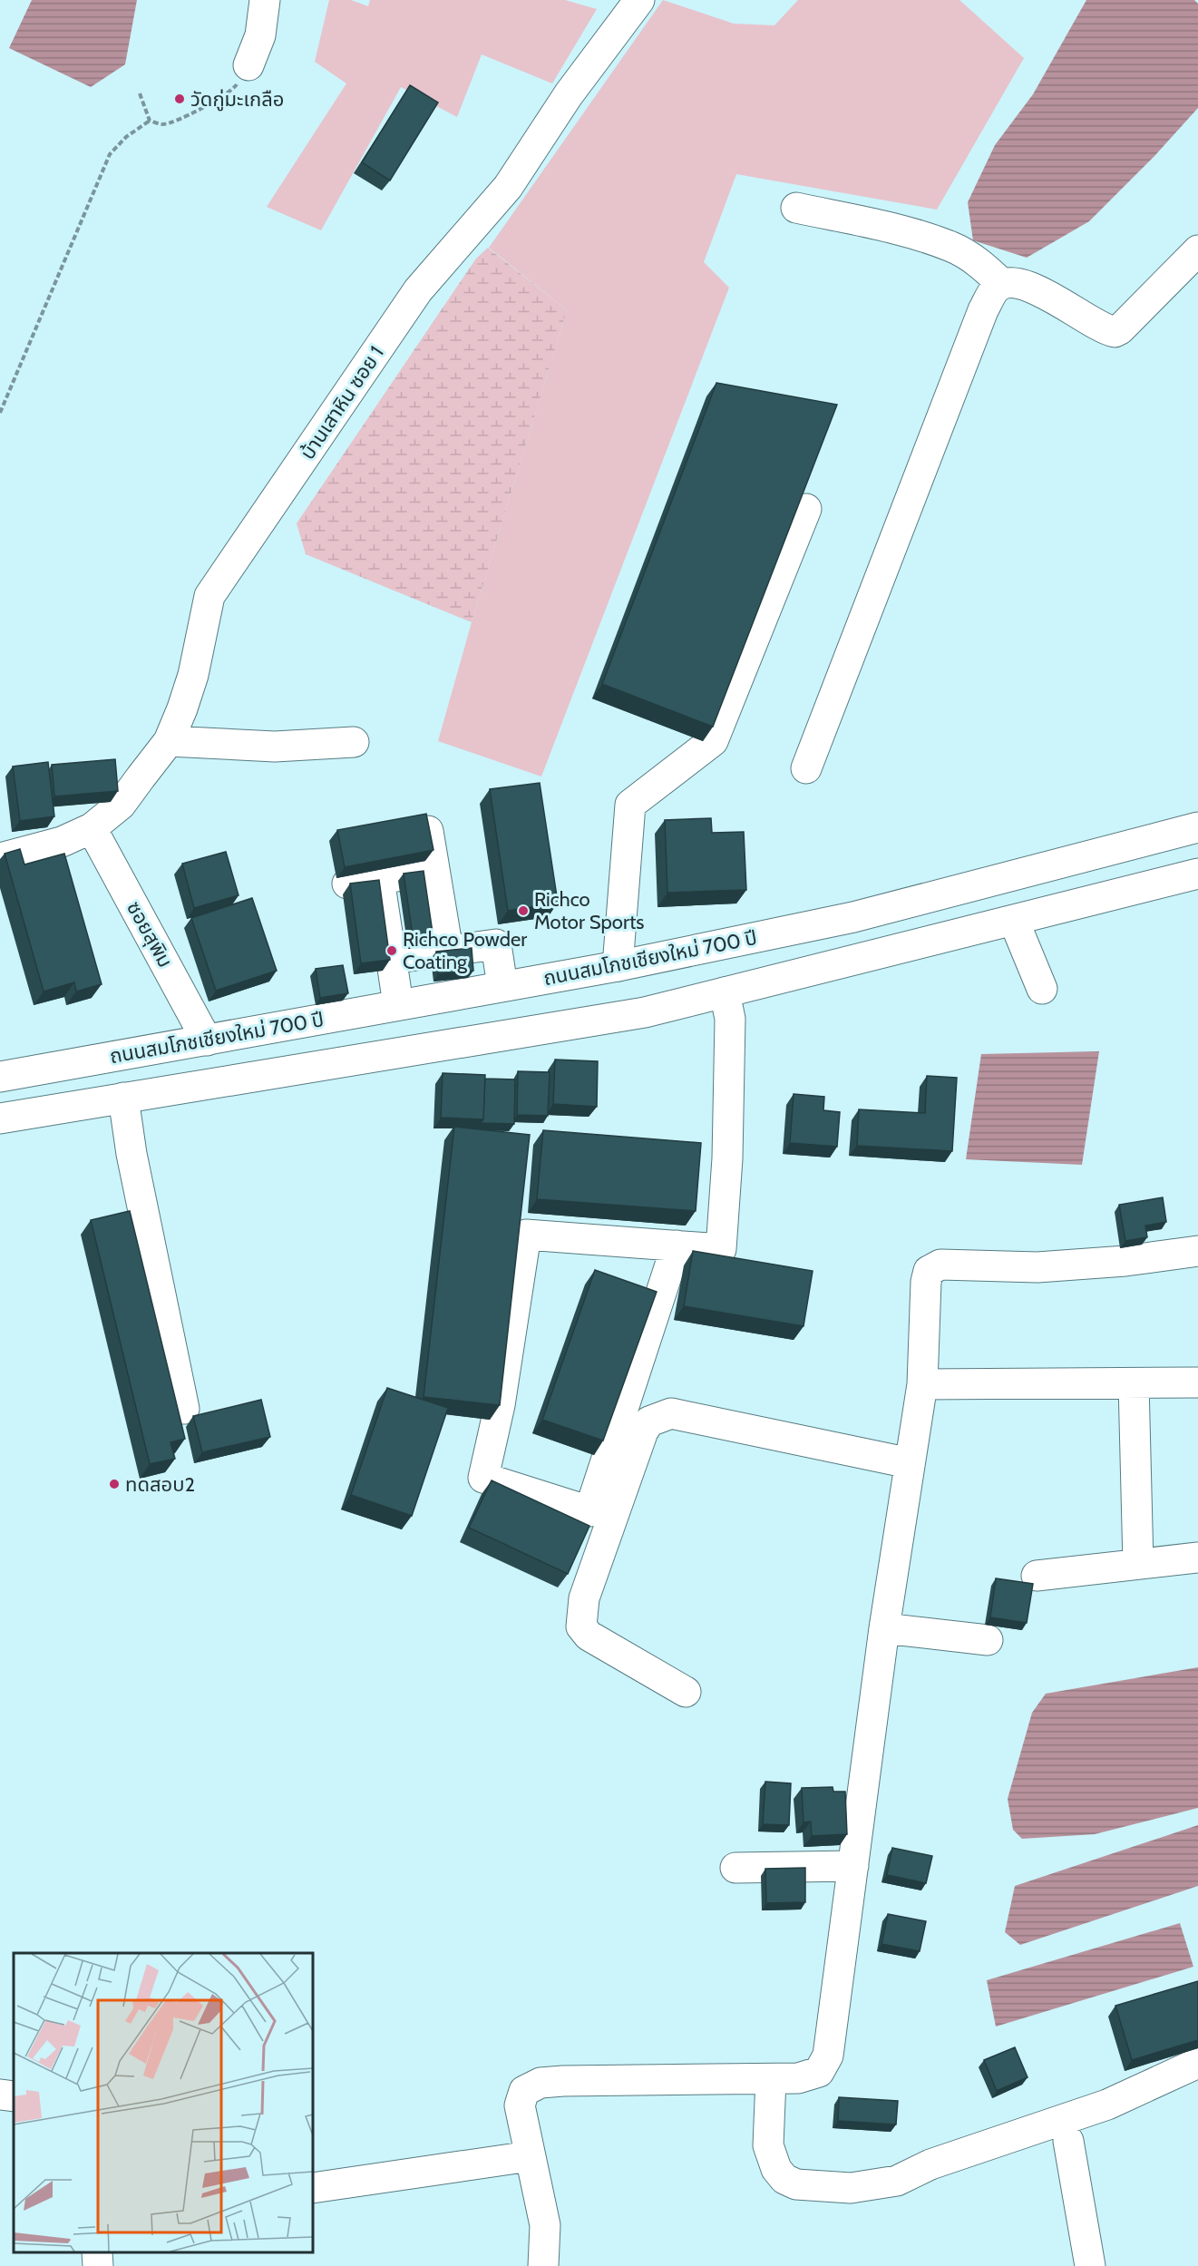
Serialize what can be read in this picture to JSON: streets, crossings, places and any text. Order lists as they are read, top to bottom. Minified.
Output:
{"streets":{"street":["บ้านเสาหิน ซอย 1","ซอยสุพิม","ถนนสมโภชเชียงใหม่ 700 ปี"]},"crossings":[["บ้านเสาหิน ซอย 1","ซอยสุพิม"],["ซอยสุพิม","ถนนสมโภชเชียงใหม่ 700 ปี"]],"places":["วัดกู่มะเกลือ","Richco Motor Sports","Richco Powder Coating","ทดสอบ2"]}
